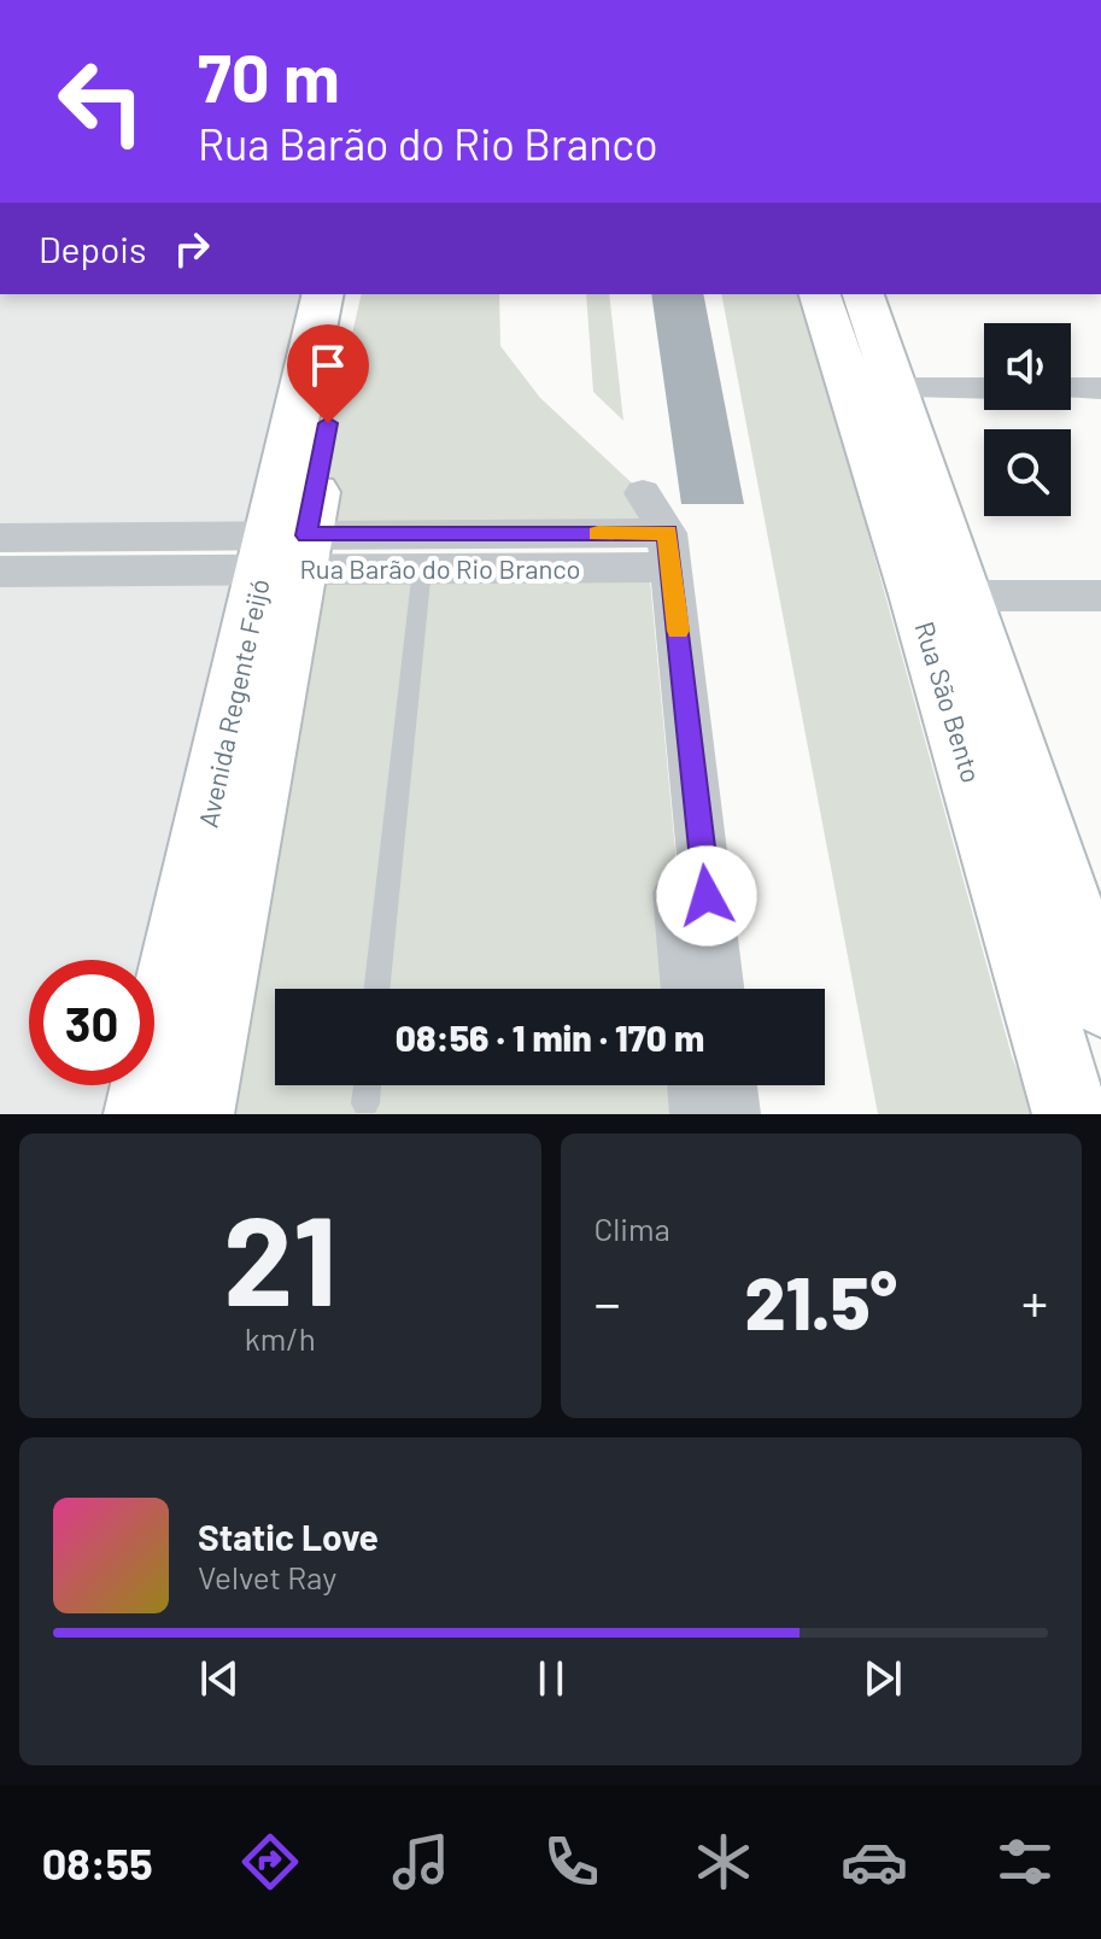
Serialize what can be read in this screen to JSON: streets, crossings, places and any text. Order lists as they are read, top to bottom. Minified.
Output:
{"streets":{"street":["Rua Barão do Rio Branco","Rua São Bento","Avenida Regente Feijó"]},"crossings":[["Rua Barão do Rio Branco","Avenida Regente Feijó"]],"page":{"turn":["70 m","Rua Barão do Rio Branco"],"then":"Depois","limit":"30","trip":"08:56 · 1 min · 170 m","tile":[["21","km/h"],"Clima"],"heat":["−","21.5°","+"],"song":["Static Love","Velvet Ray"],"tabs":"08:55"}}
